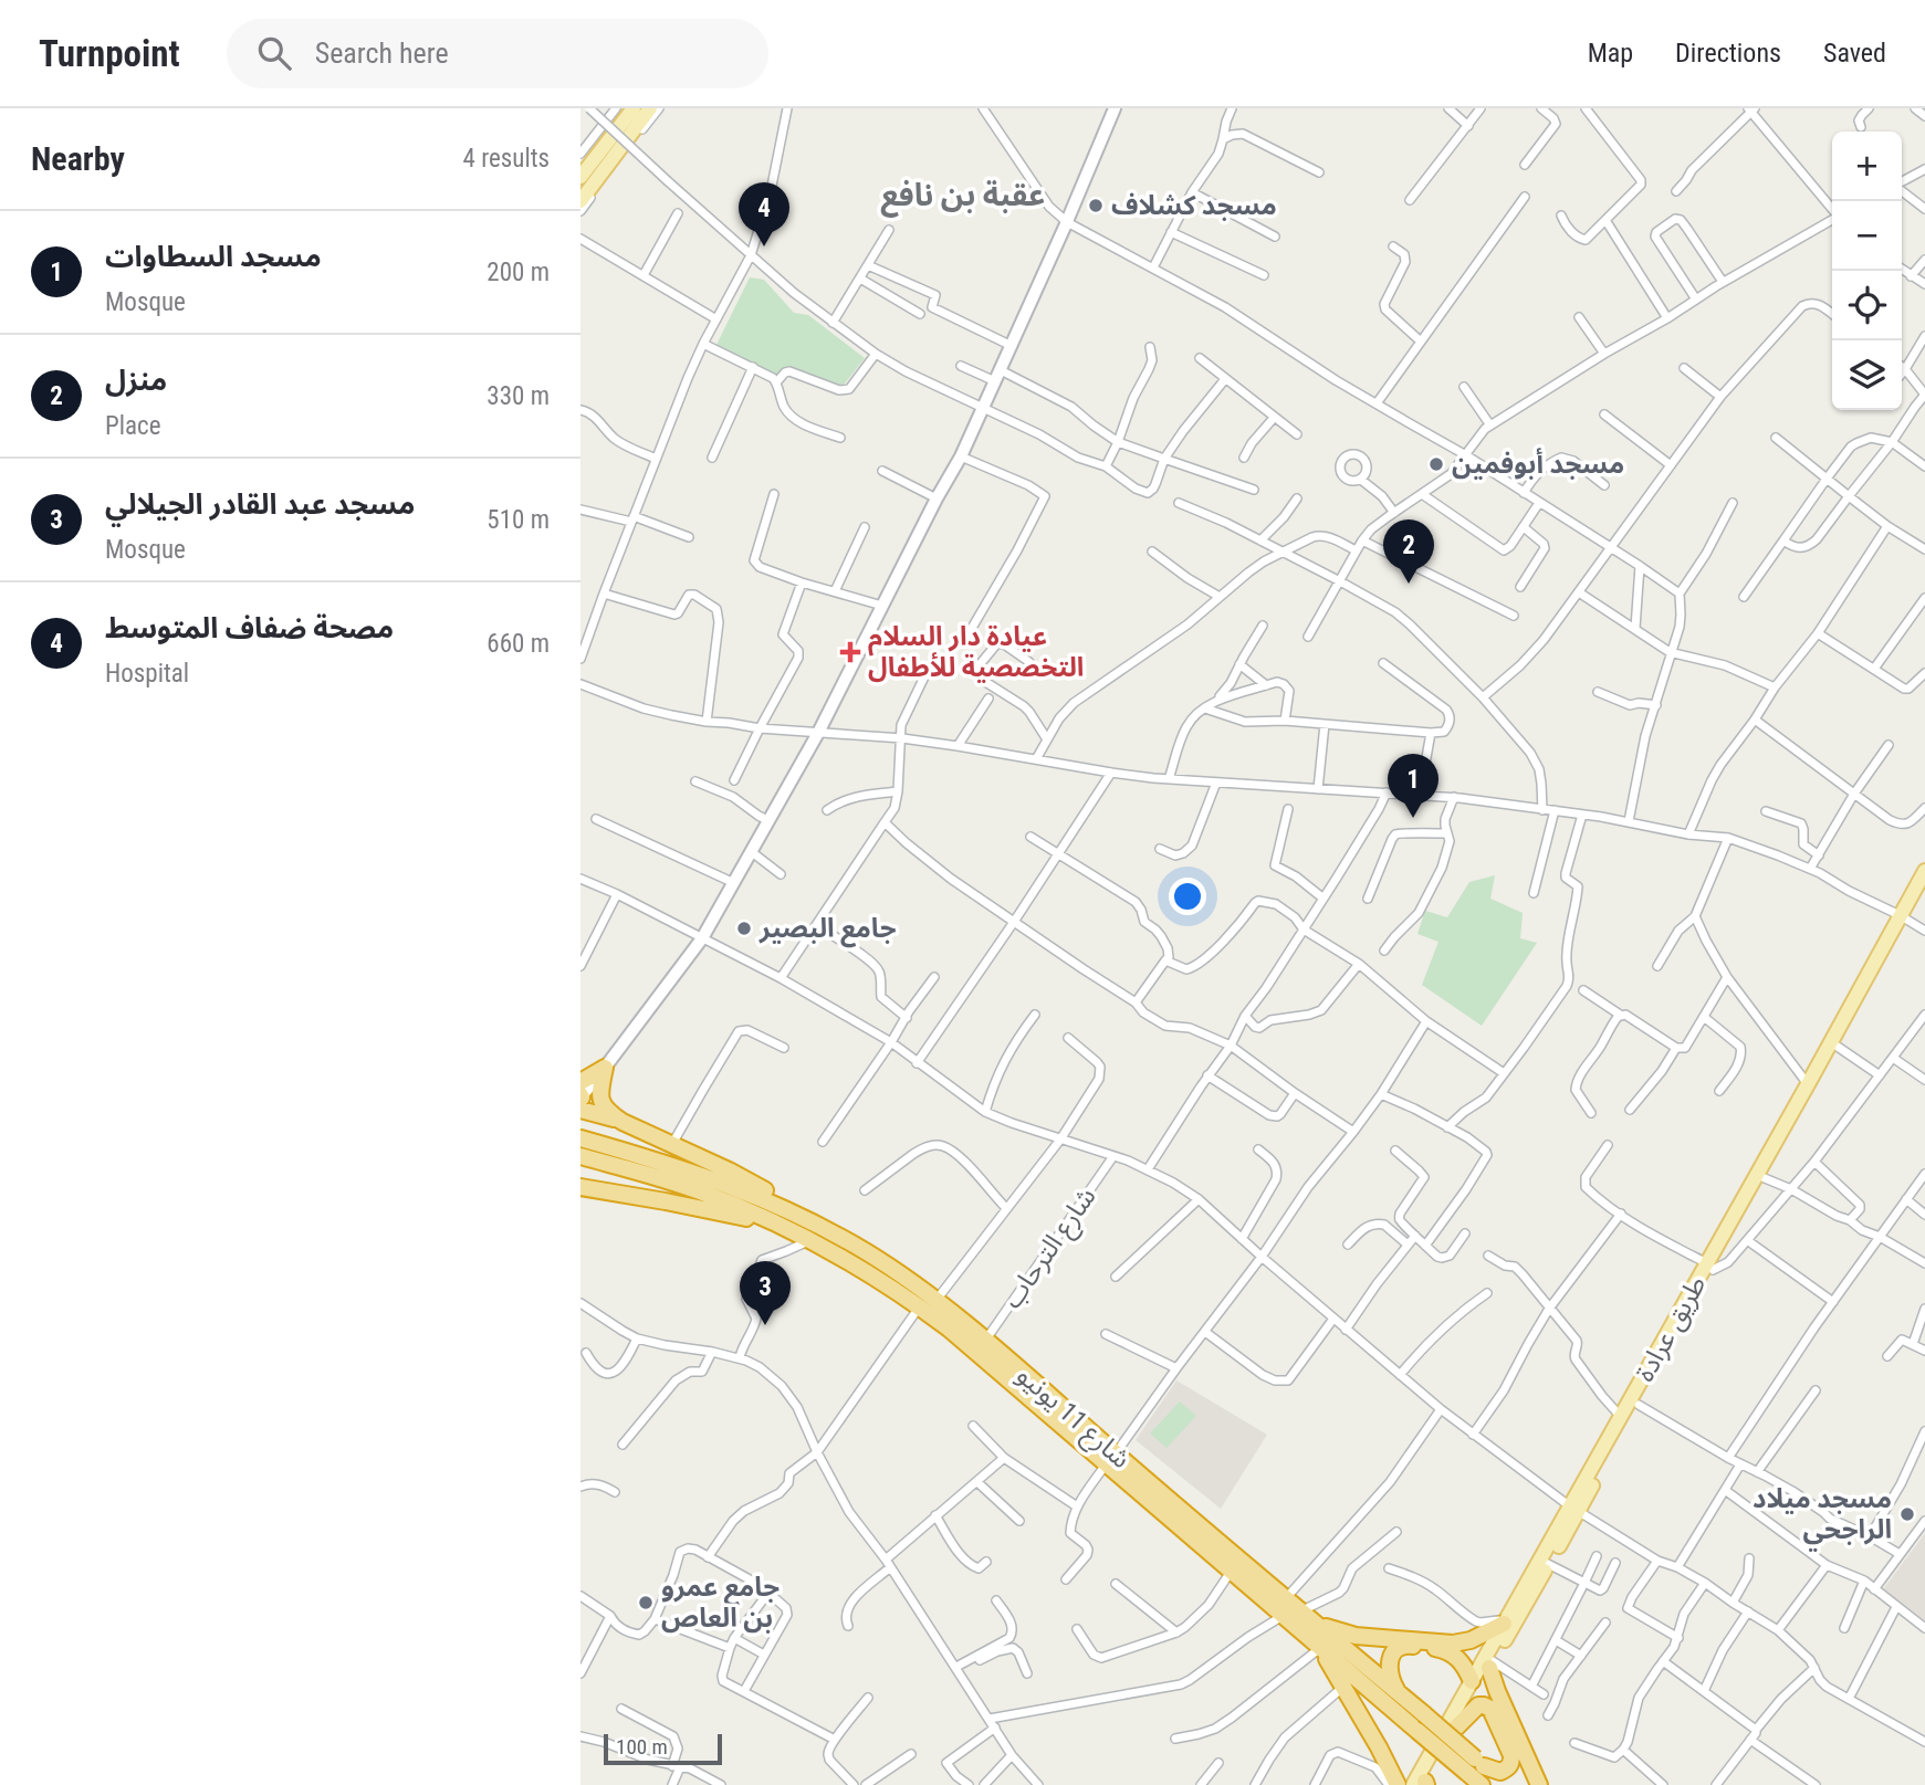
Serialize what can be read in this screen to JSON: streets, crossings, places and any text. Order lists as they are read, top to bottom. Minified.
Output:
{"streets":{"highway":["شارع 11 يونيو"],"main road":["طريق عرادة"],"street":["شارع الترحاب"]},"crossings":[["شارع الترحاب","شارع 11 يونيو"]],"districts":["عقبة بن نافع"],"places":{"other":["مسجد كشلاف","مسجد أبوفمين","جامع البصير","مسجد ميلاد الراجحي","جامع عمرو بن العاص"],"health":["عيادة دار السلام التخصصية للأطفال"]},"scale_bar":"100 m","page":{"header":"Turnpoint","search":"Search here","nav":["Map","Directions","Saved"],"heading":["Nearby","4 results"],"map_buttons":["+","−"],"pins":["4","2","1","3"],"list":[{"mark":"1","name":"مسجد السطاوات","note":"Mosque","value":"200 m"},{"mark":"2","name":"منزل","note":"Place","value":"330 m"},{"mark":"3","name":"مسجد عبد القادر الجيلالي","note":"Mosque","value":"510 m"},{"mark":"4","name":"مصحة ضفاف المتوسط","note":"Hospital","value":"660 m"}],"scale":"100 m"}}
